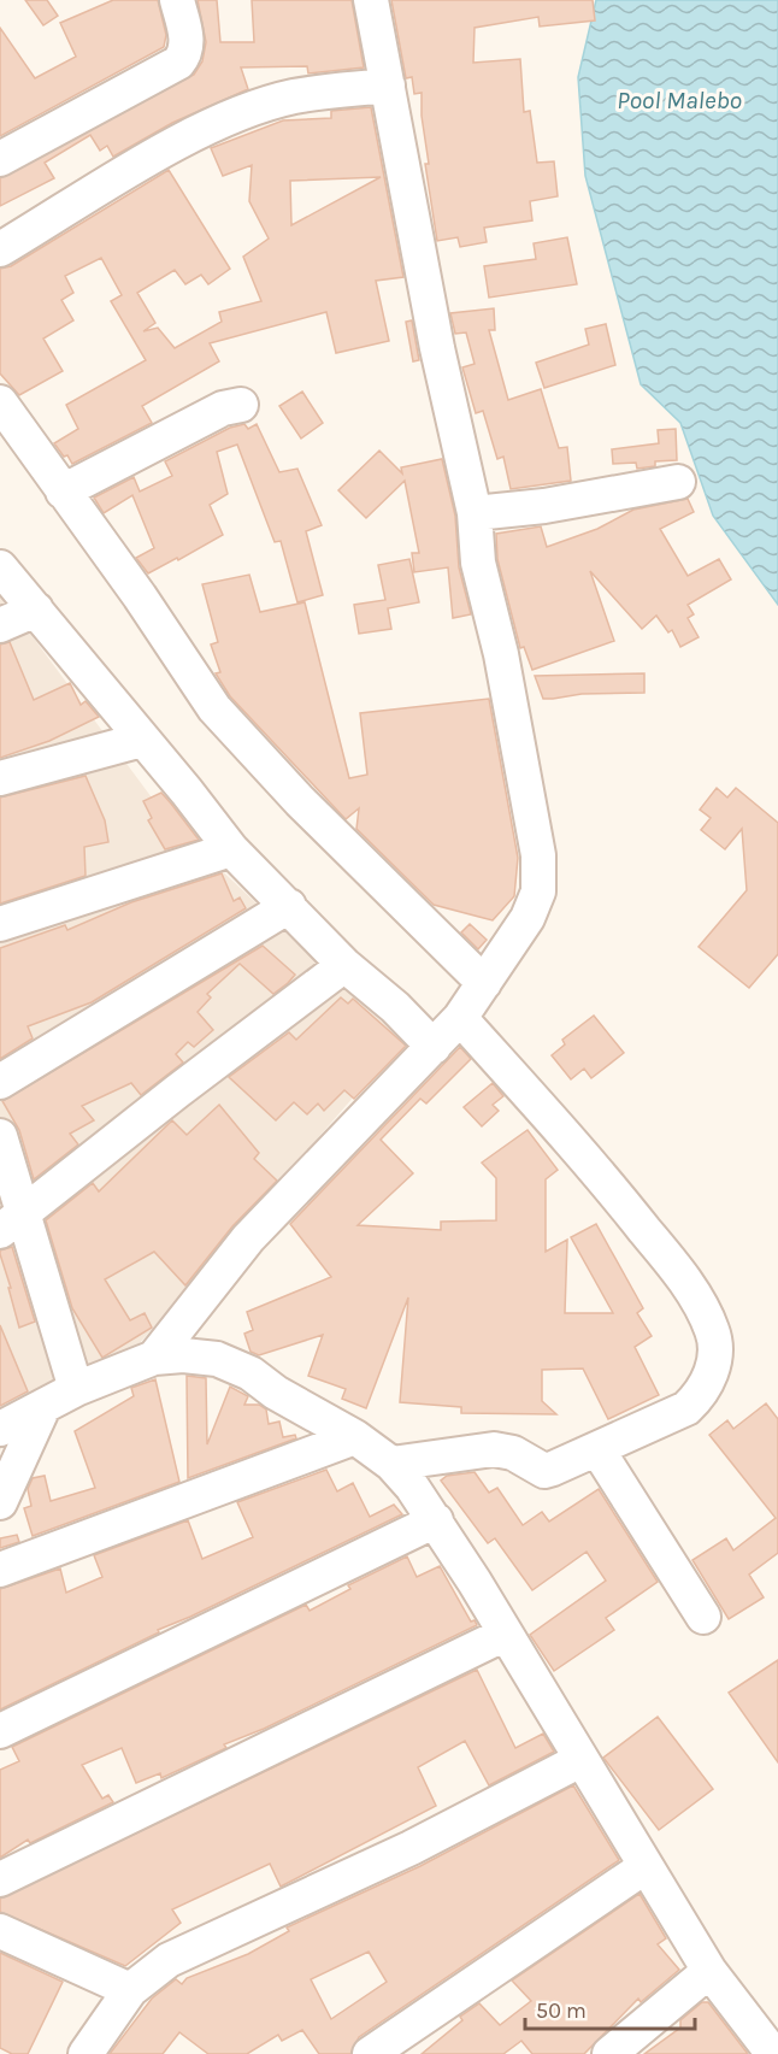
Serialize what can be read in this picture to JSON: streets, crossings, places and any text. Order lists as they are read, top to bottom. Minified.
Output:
{"water":["Pool Malebo"],"scale_bar":"50 m"}
